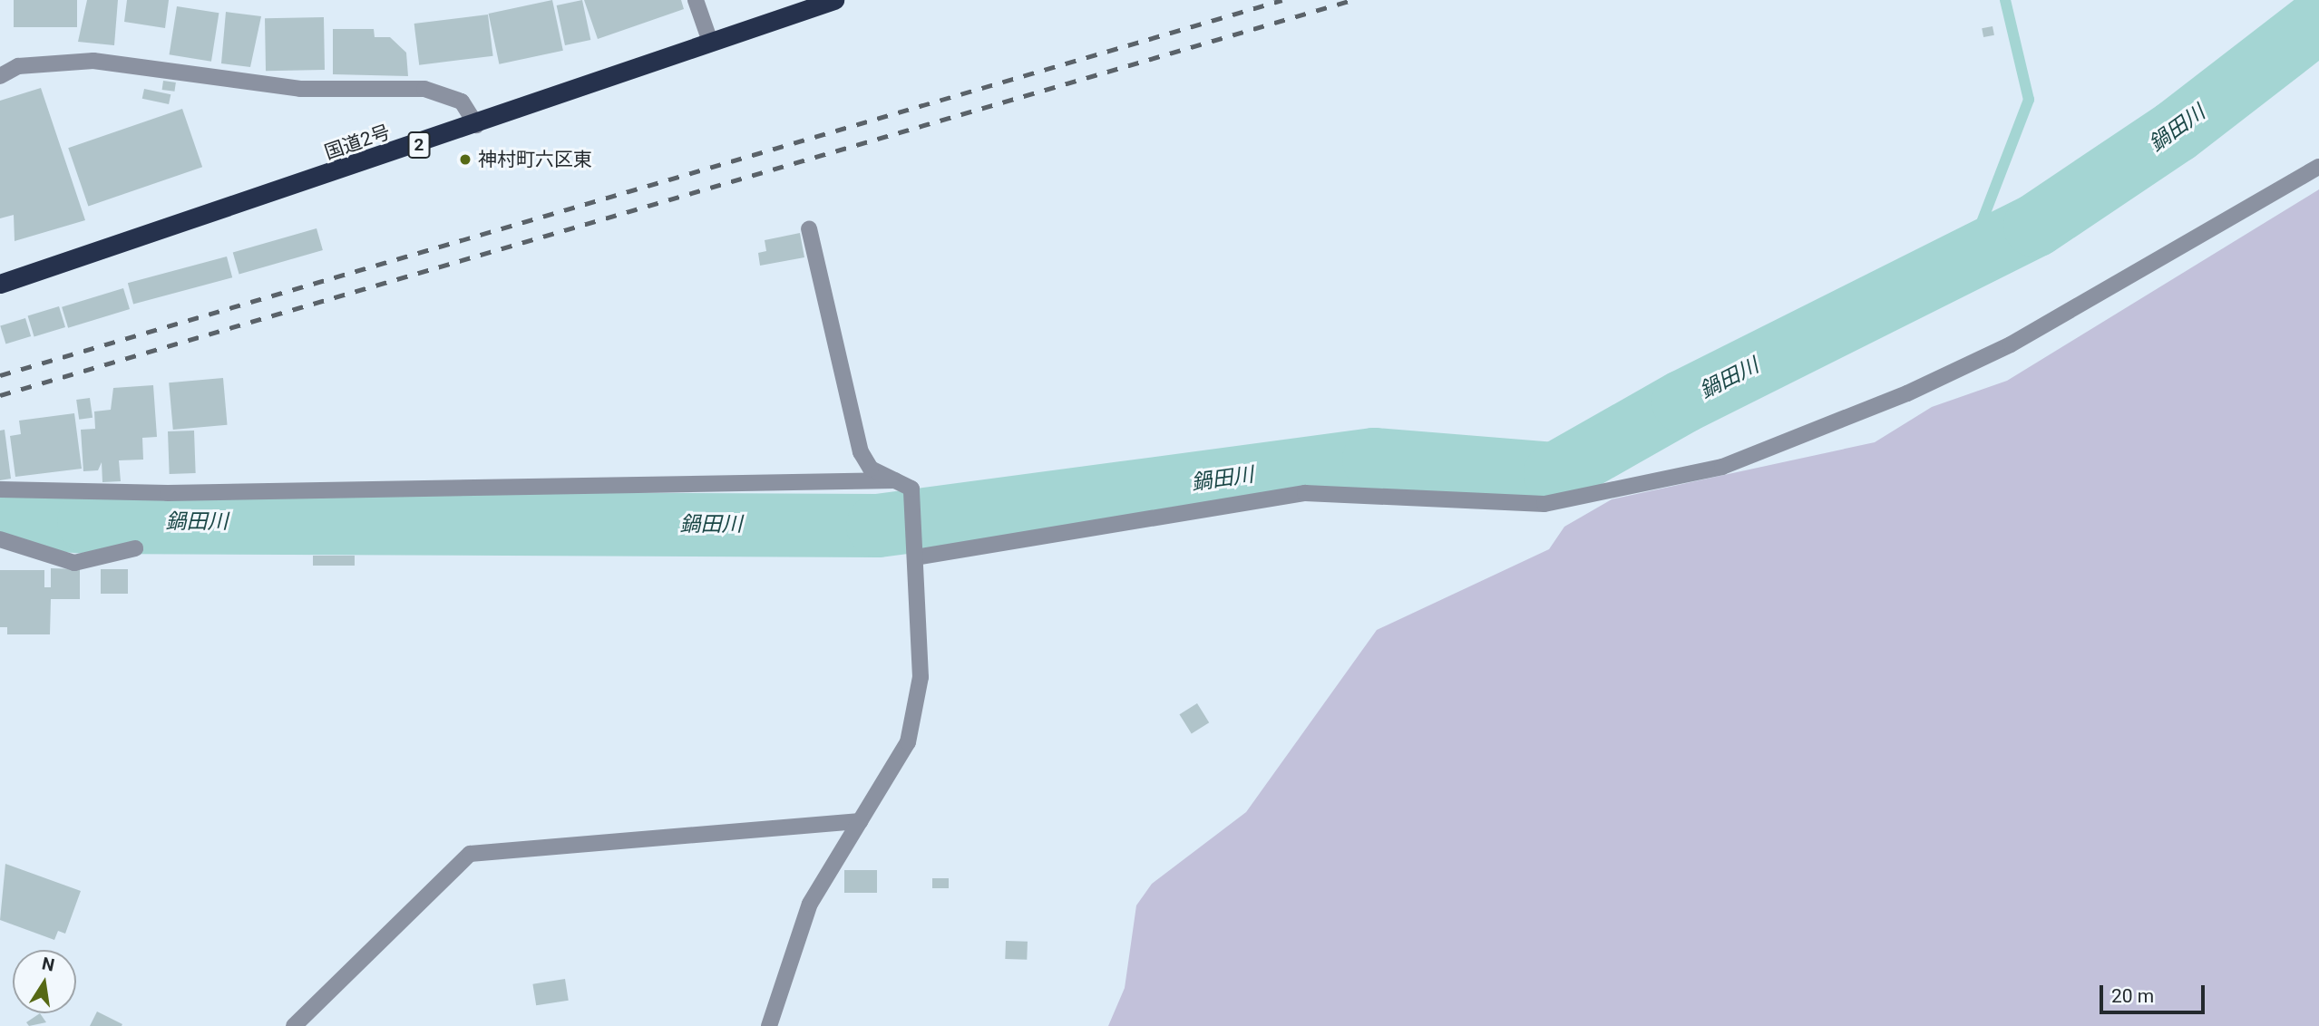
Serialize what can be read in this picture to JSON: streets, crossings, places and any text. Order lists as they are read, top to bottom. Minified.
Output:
{"streets":{"highway":["国道2号","2"]},"water":["鍋田川"],"places":["神村町六区東"],"scale_bar":"20 m","north":"top"}
